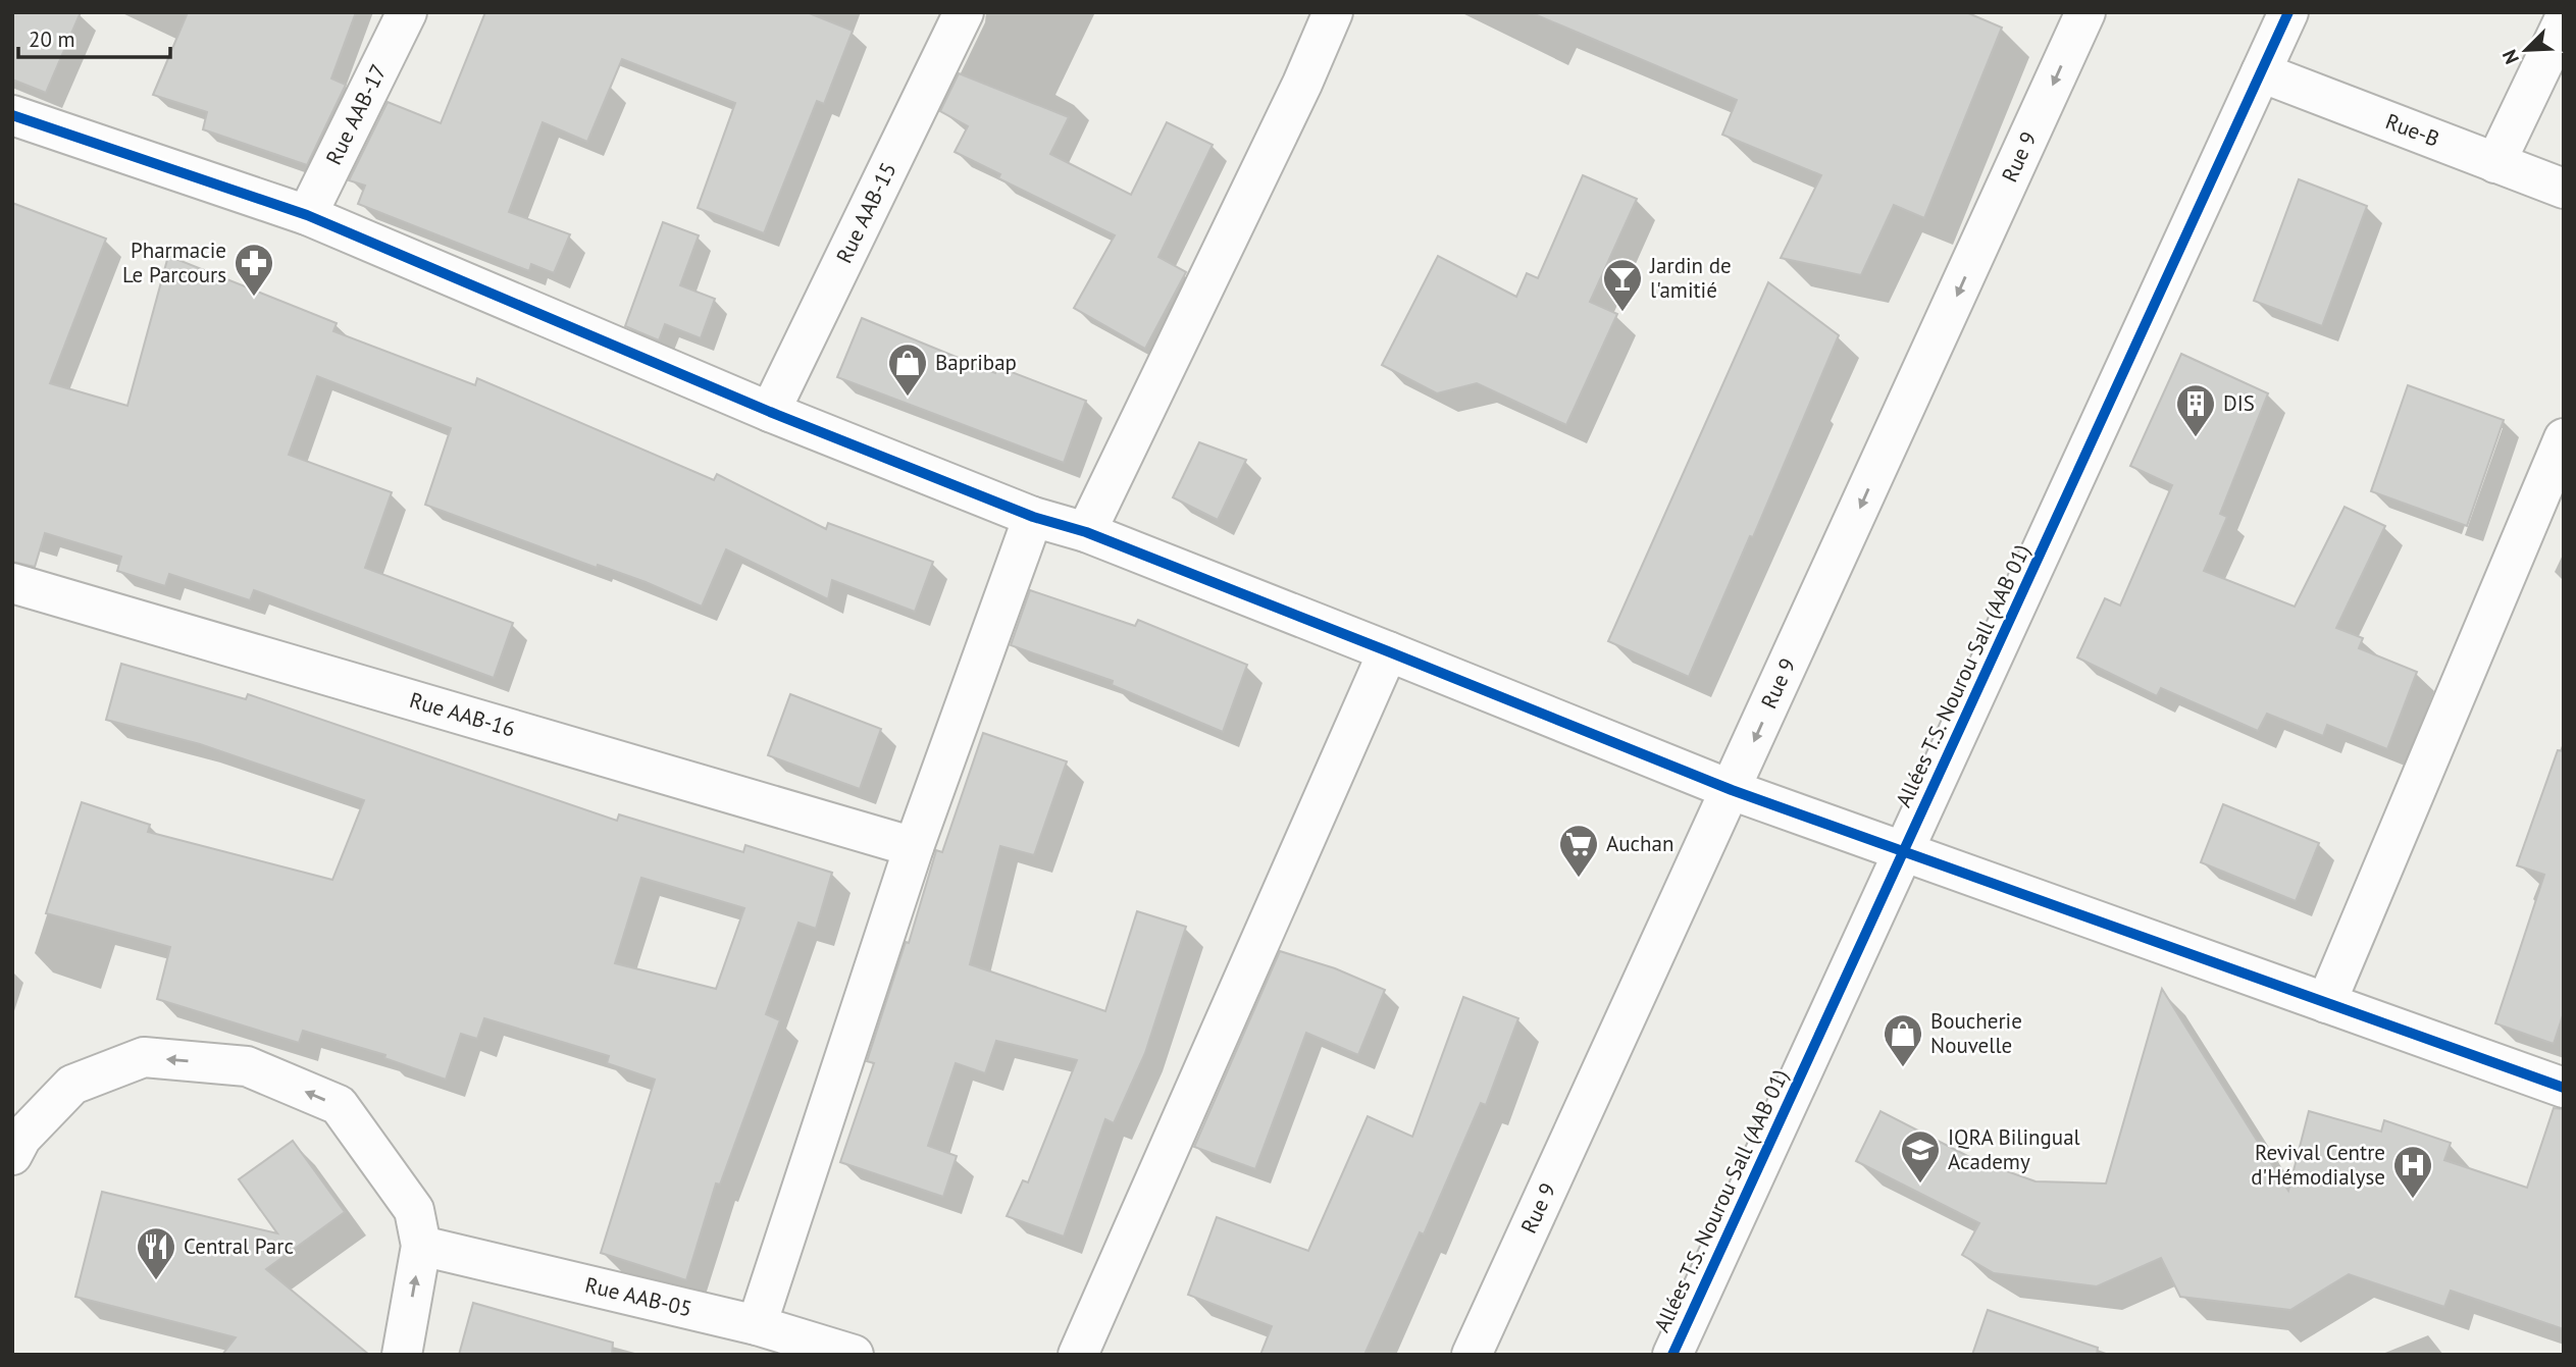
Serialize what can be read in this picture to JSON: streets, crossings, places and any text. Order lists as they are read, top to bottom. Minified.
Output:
{"streets":{"street":["Rue AAB-17","Rue-B","Rue 9","Rue AAB-15","Allées T.S. Nourou Sall (AAB 01)","Rue AAB-16","Rue AAB-05"]},"crossings":[["Rue-B","Allées T.S. Nourou Sall (AAB 01)"]],"one_way":["Rue 9"],"places":{"pharmacy":["Pharmacie Le Parcours"],"bar":["Jardin de l'amitié"],"shop":["Bapribap","Boucherie Nouvelle"],"building":["DIS"],"supermarket":["Auchan"],"school or university":["IQRA Bilingual Academy"],"hospital":["Revival Centre d'Hémodialyse"],"restaurant":["Central Parc"]},"scale_bar":"20 m","north":"bottom left"}
